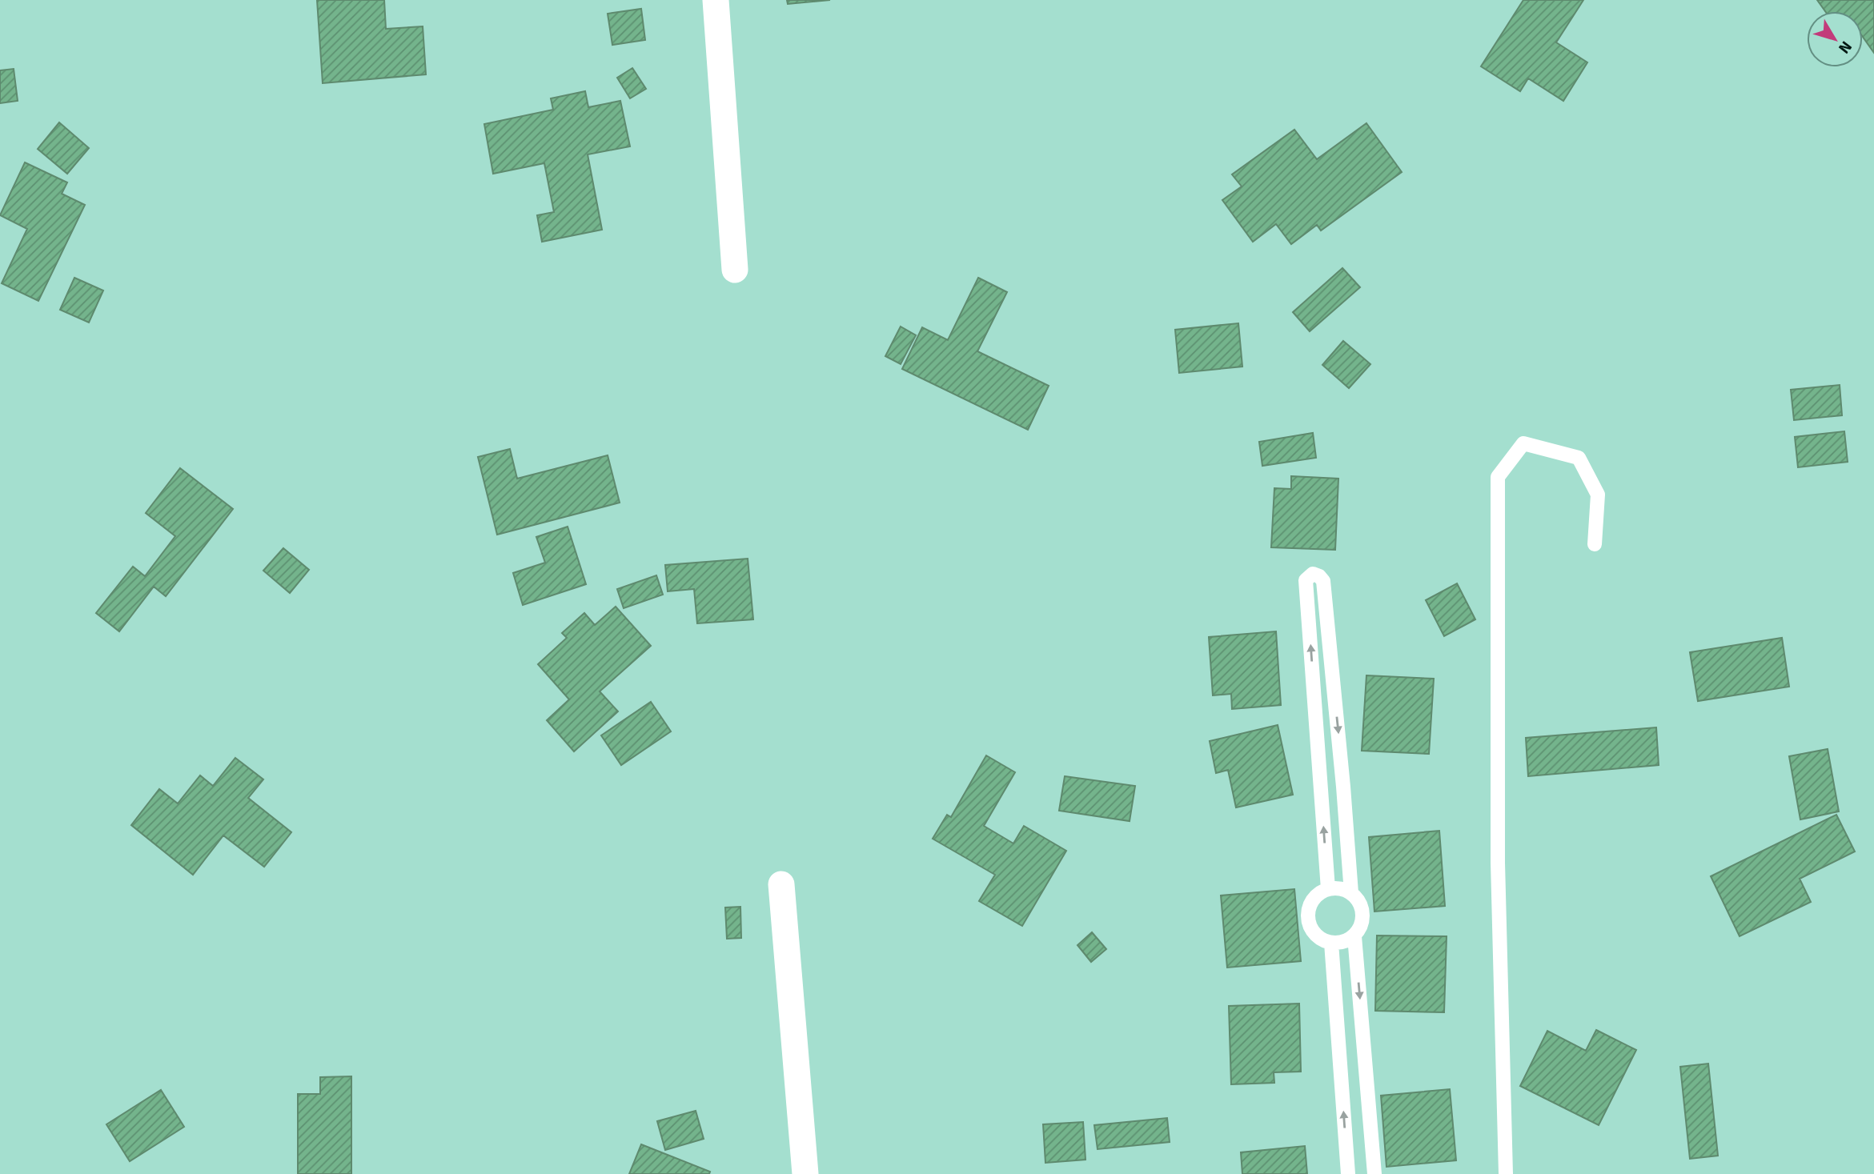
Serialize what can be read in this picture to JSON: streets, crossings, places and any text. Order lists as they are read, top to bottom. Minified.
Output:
{"north":"bottom right"}
